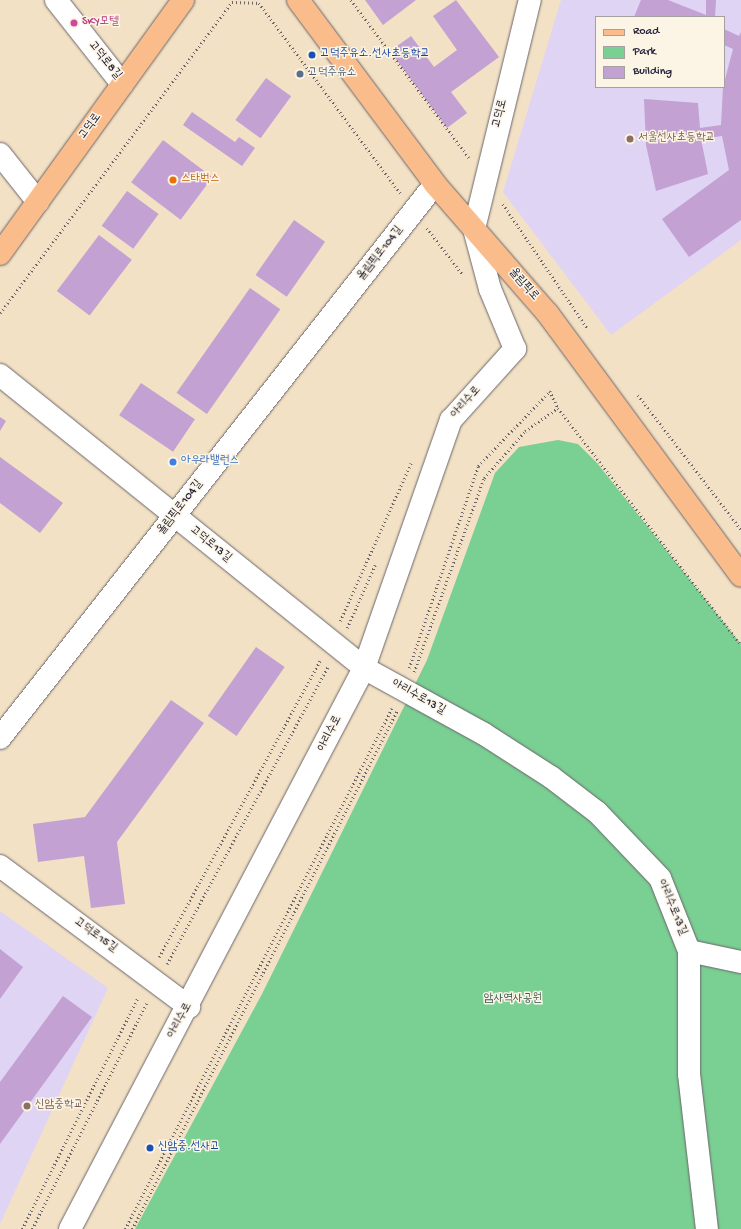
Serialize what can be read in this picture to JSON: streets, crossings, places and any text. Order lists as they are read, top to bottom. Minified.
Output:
{"streets":{"main road":["고덕로","올림픽로"],"street":["고덕로8길","올림픽로104길","아리수로","고덕로13길","아리수로13길","고덕로15길"]},"crossings":[["고덕로8길","고덕로"],["고덕로","올림픽로"],["고덕로","아리수로"],["올림픽로104길","올림픽로"],["올림픽로104길","고덕로13길"],["올림픽로","아리수로"],["아리수로","고덕로13길"],["아리수로","아리수로13길"],["아리수로","고덕로15길"],["고덕로13길","아리수로13길"]],"parks":["암사역사공원"],"places":["SKY모텔","고덕주유소.선사초등학교","고덕주유소","서울선사초등학교","스타벅스","아우라밸런스","신암중학교","신암중.선사고"],"legend":["Road","Park","Building"]}
